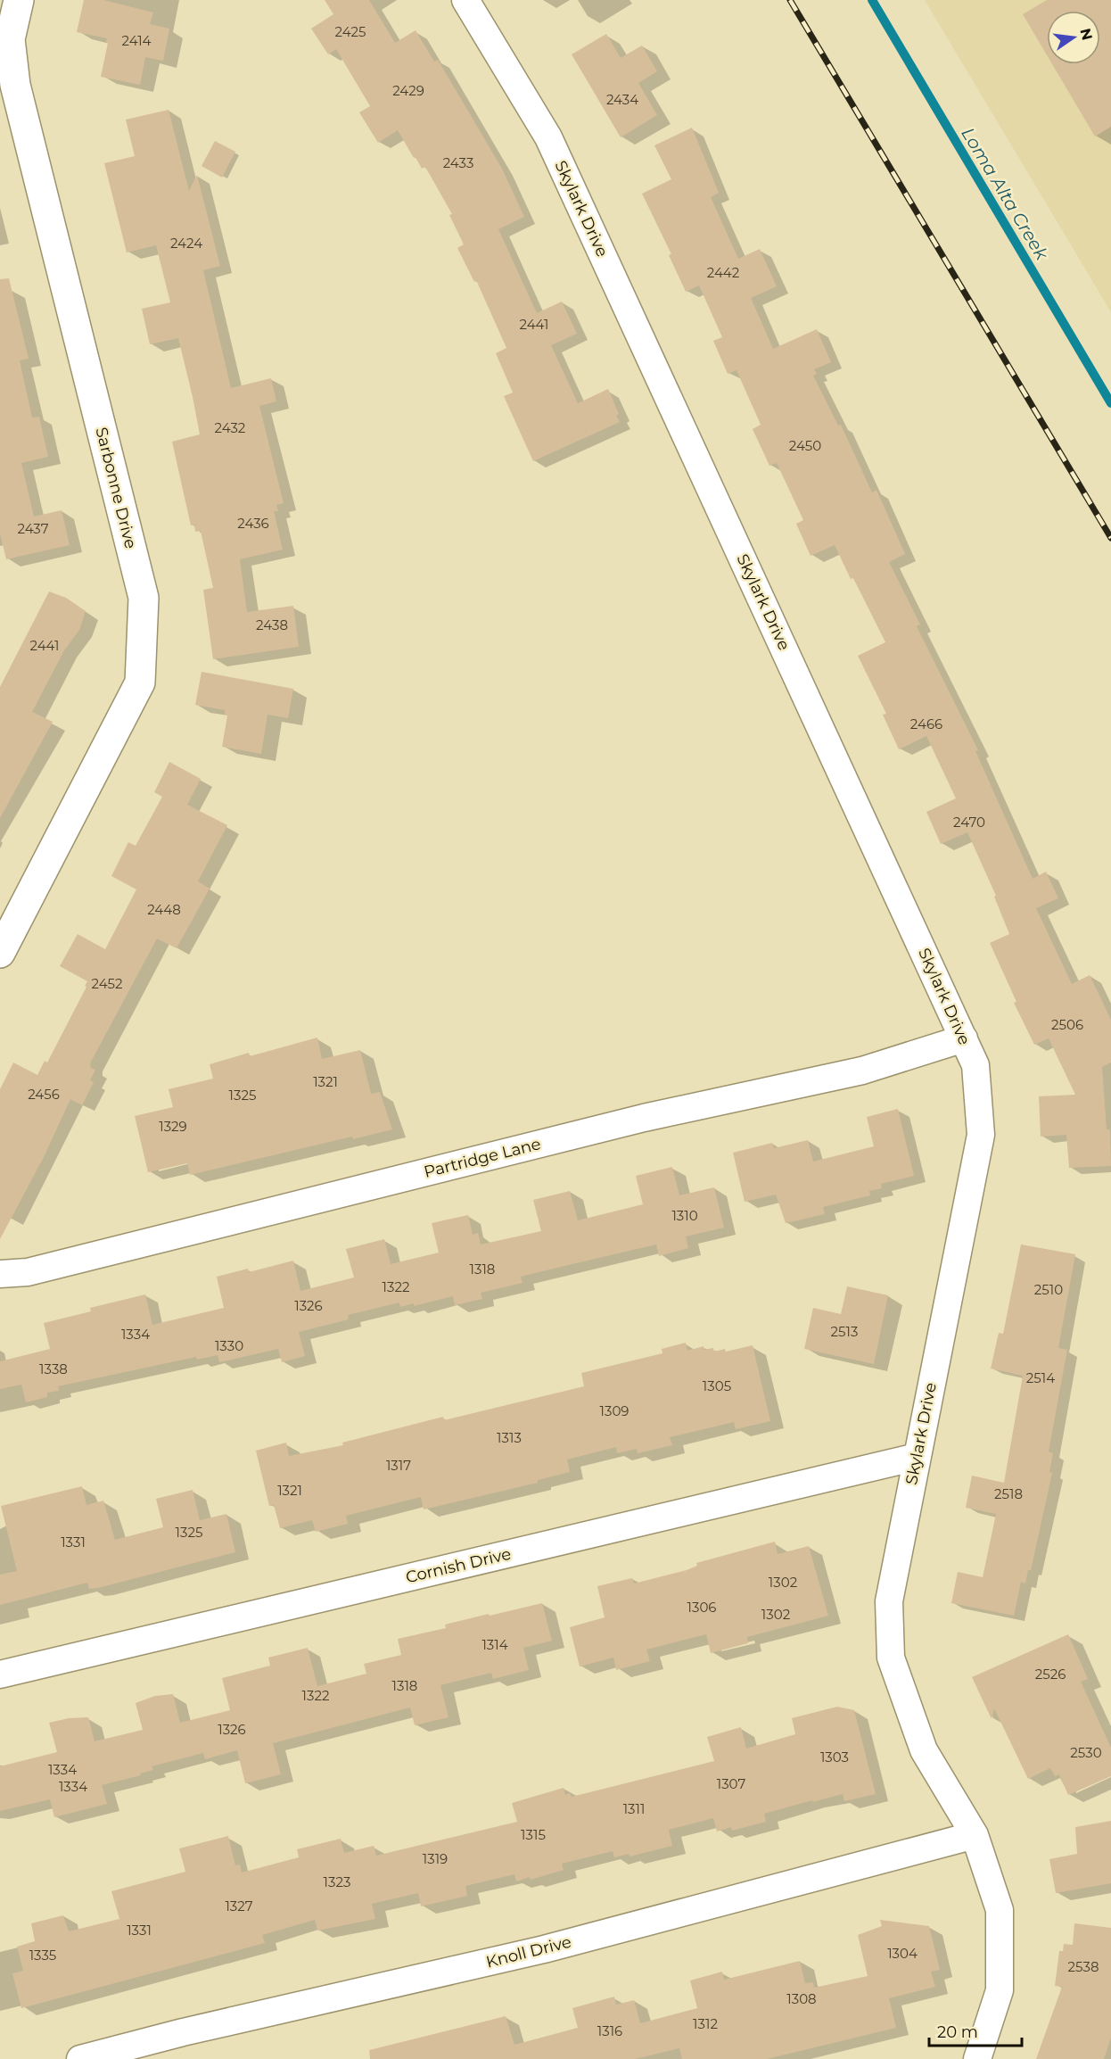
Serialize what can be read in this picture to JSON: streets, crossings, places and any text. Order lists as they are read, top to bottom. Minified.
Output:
{"streets":{"street":["Skylark Drive","Sarbonne Drive","Partridge Lane","Cornish Drive","Knoll Drive"]},"crossings":[["Skylark Drive","Partridge Lane"],["Skylark Drive","Cornish Drive"],["Skylark Drive","Knoll Drive"]],"water":["Loma Alta Creek"],"house_numbers":["2425","2414","2429","2434","2433","2424","2442","2441","2432","2450","2436","2437","2438","2441","2466","2470","2448","2452","2506","1321","2456","1325","1329","1310","1318","1322","2510","1326","2513","1334","1330","1338","2514","1305","1309","1313","1317","1321","2518","1325","1331","1302","1306","1302","1314","2526","1318","1322","1326","2530","1303","1334","1307","1334","1311","1315","1319","1323","1327","1331","1304","1335","2538","1308","1312","1316"],"scale_bar":"20 m","north":"right"}
